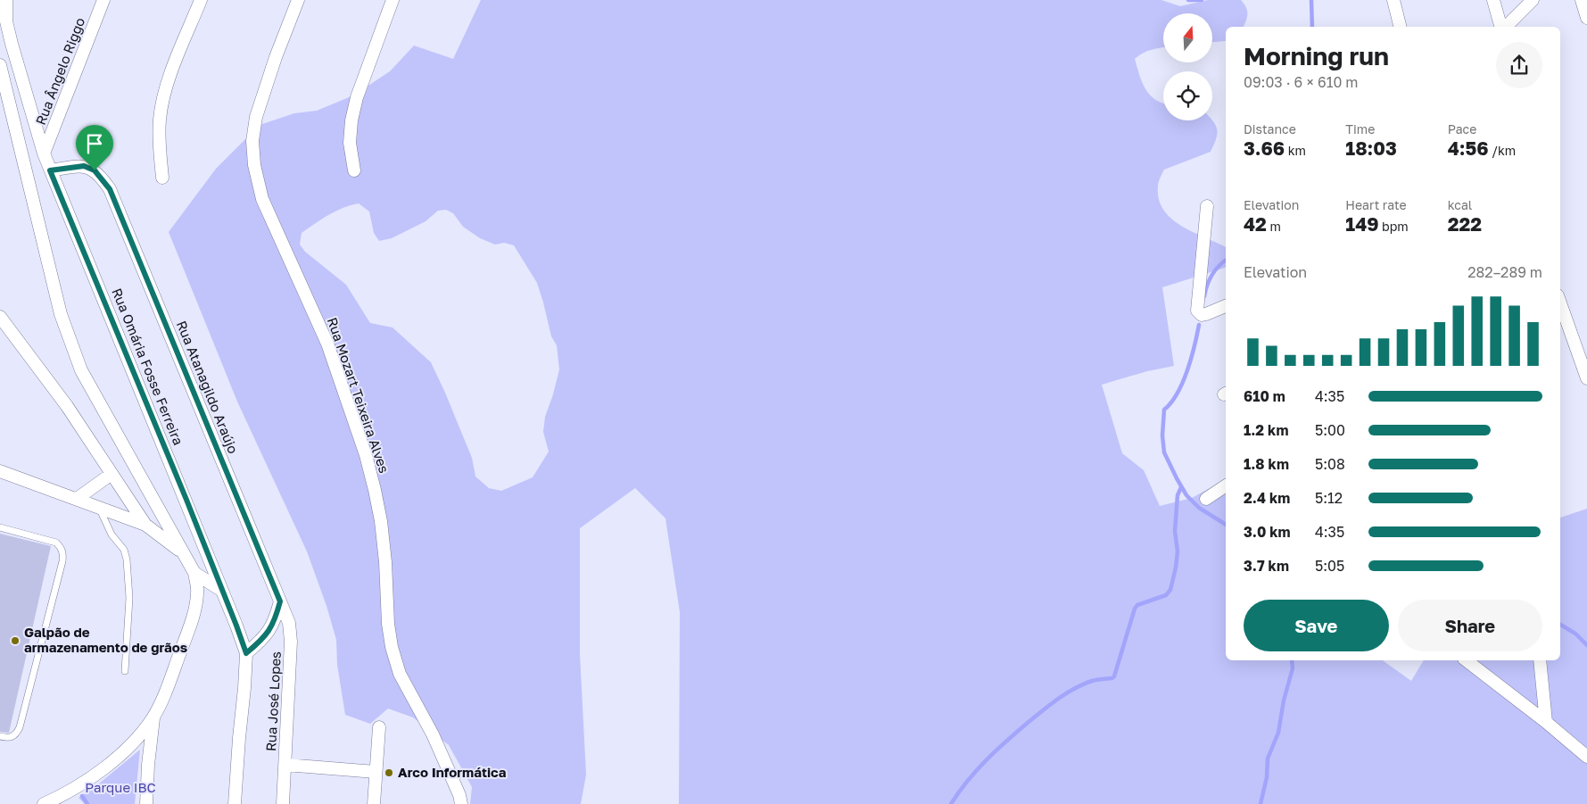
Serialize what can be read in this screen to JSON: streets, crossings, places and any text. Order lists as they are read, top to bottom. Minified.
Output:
{"streets":{"street":["Rua Ângelo Riggo","Rua Omária Fosse Ferreira","Rua Atanagildo Araújo","Rua Mozart Teixeira Alves","Rua José Lopes"]},"crossings":[["Rua Ângelo Riggo","Rua Omária Fosse Ferreira"],["Rua Omária Fosse Ferreira","Rua Atanagildo Araújo"],["Rua Atanagildo Araújo","Rua José Lopes"]],"parks":["Parque IBC"],"places":["Galpão de armazenamento de grãos","Arco Informática"],"north":"top","page":{"heading":["Morning run","09:03 · 6 × 610 m"],"stats":[["Distance","3.66 km"],["Time","18:03"],["Pace","4:56 /km"],["Elevation","42 m"],["Heart rate","149 bpm"],["kcal","222"]],"chart":["Elevation","282–289 m"],"list":[{"name":"610 m","note":"4:35"},{"name":"1.2 km","note":"5:00"},{"name":"1.8 km","note":"5:08"},{"name":"2.4 km","note":"5:12"},{"name":"3.0 km","note":"4:35"},{"name":"3.7 km","note":"5:05"}],"buttons":["Save","Share"]}}
